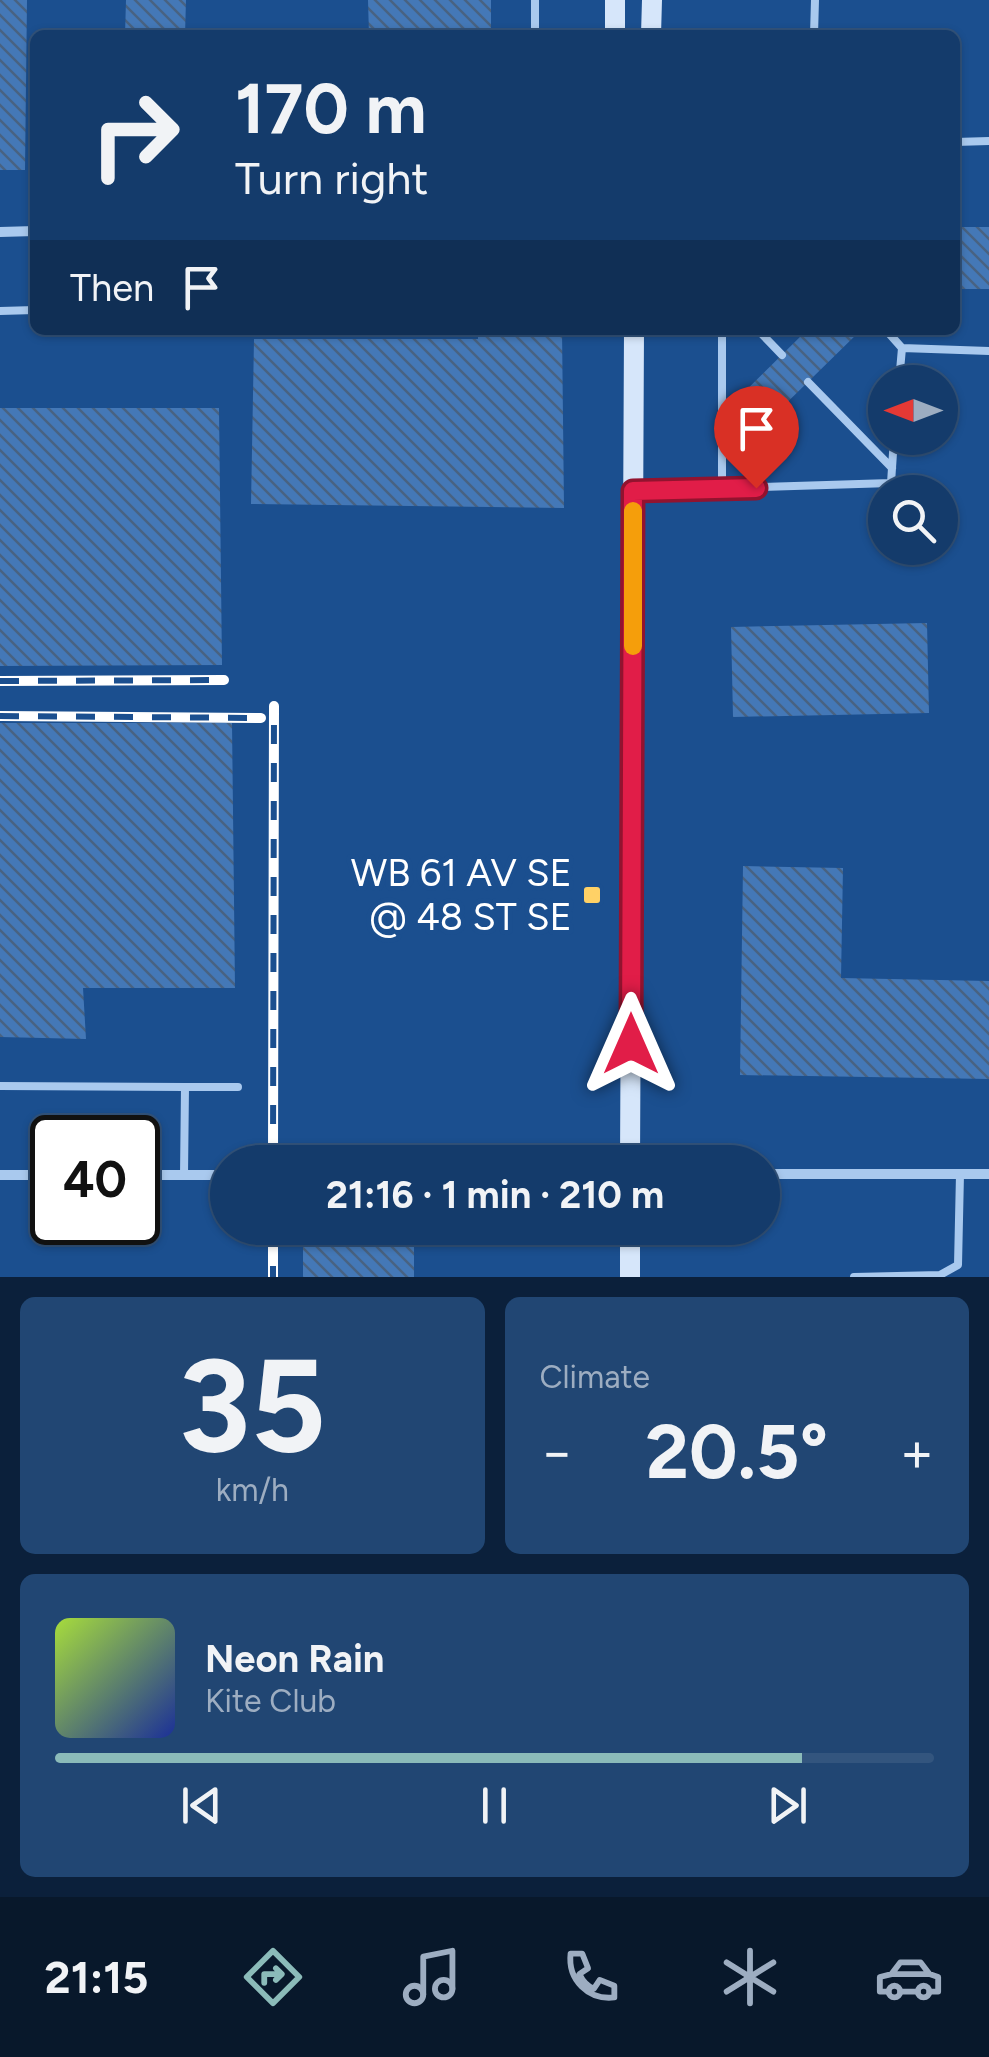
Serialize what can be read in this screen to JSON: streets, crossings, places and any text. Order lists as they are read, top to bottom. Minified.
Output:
{"places":{"transit":["WB 61 AV SE @ 48 ST SE"]},"north":"left","page":{"turn":["170 m","Turn right"],"then":"Then","limit":"40","trip":"21:16 · 1 min · 210 m","tile":[["35","km/h"],"Climate"],"heat":["−","20.5°","+"],"song":["Neon Rain","Kite Club"],"tabs":"21:15"}}
